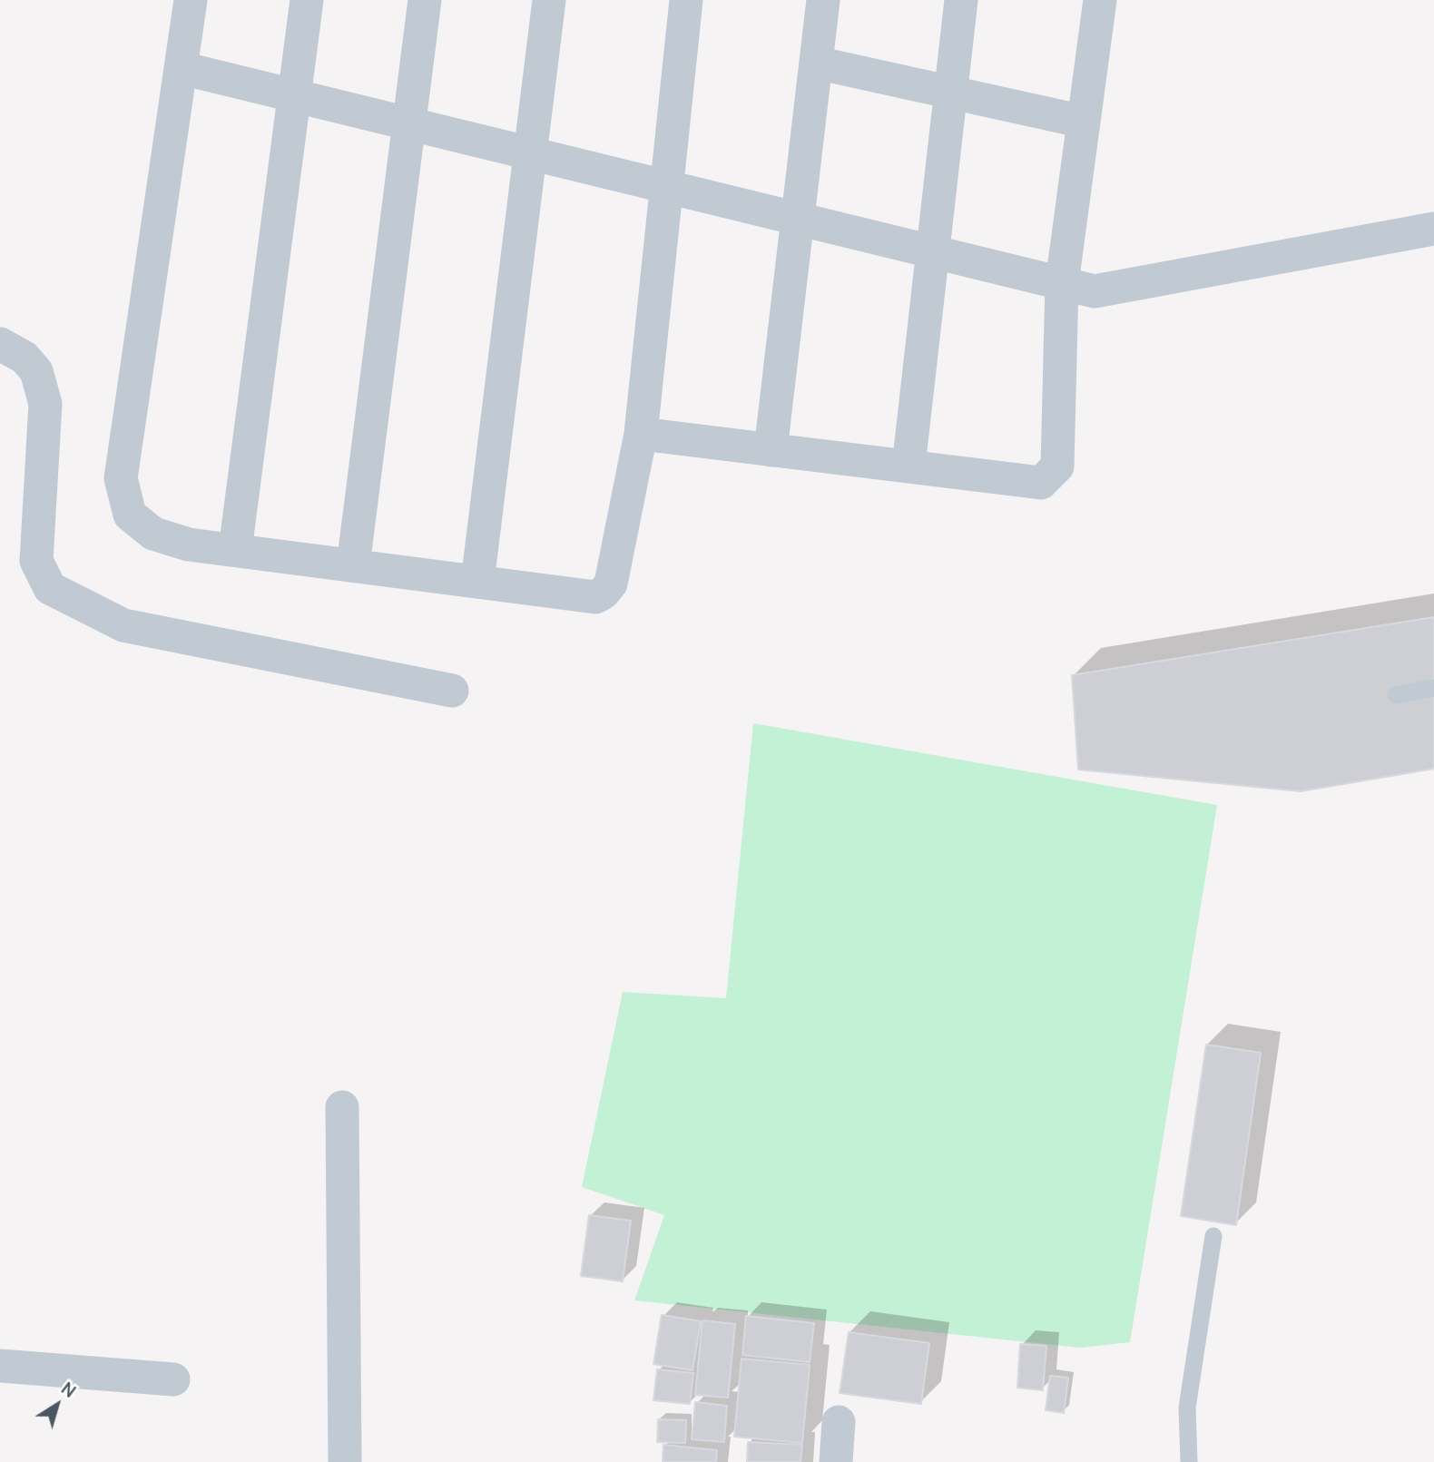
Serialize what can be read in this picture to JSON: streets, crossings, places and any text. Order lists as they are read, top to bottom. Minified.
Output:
{"north":"top right"}
